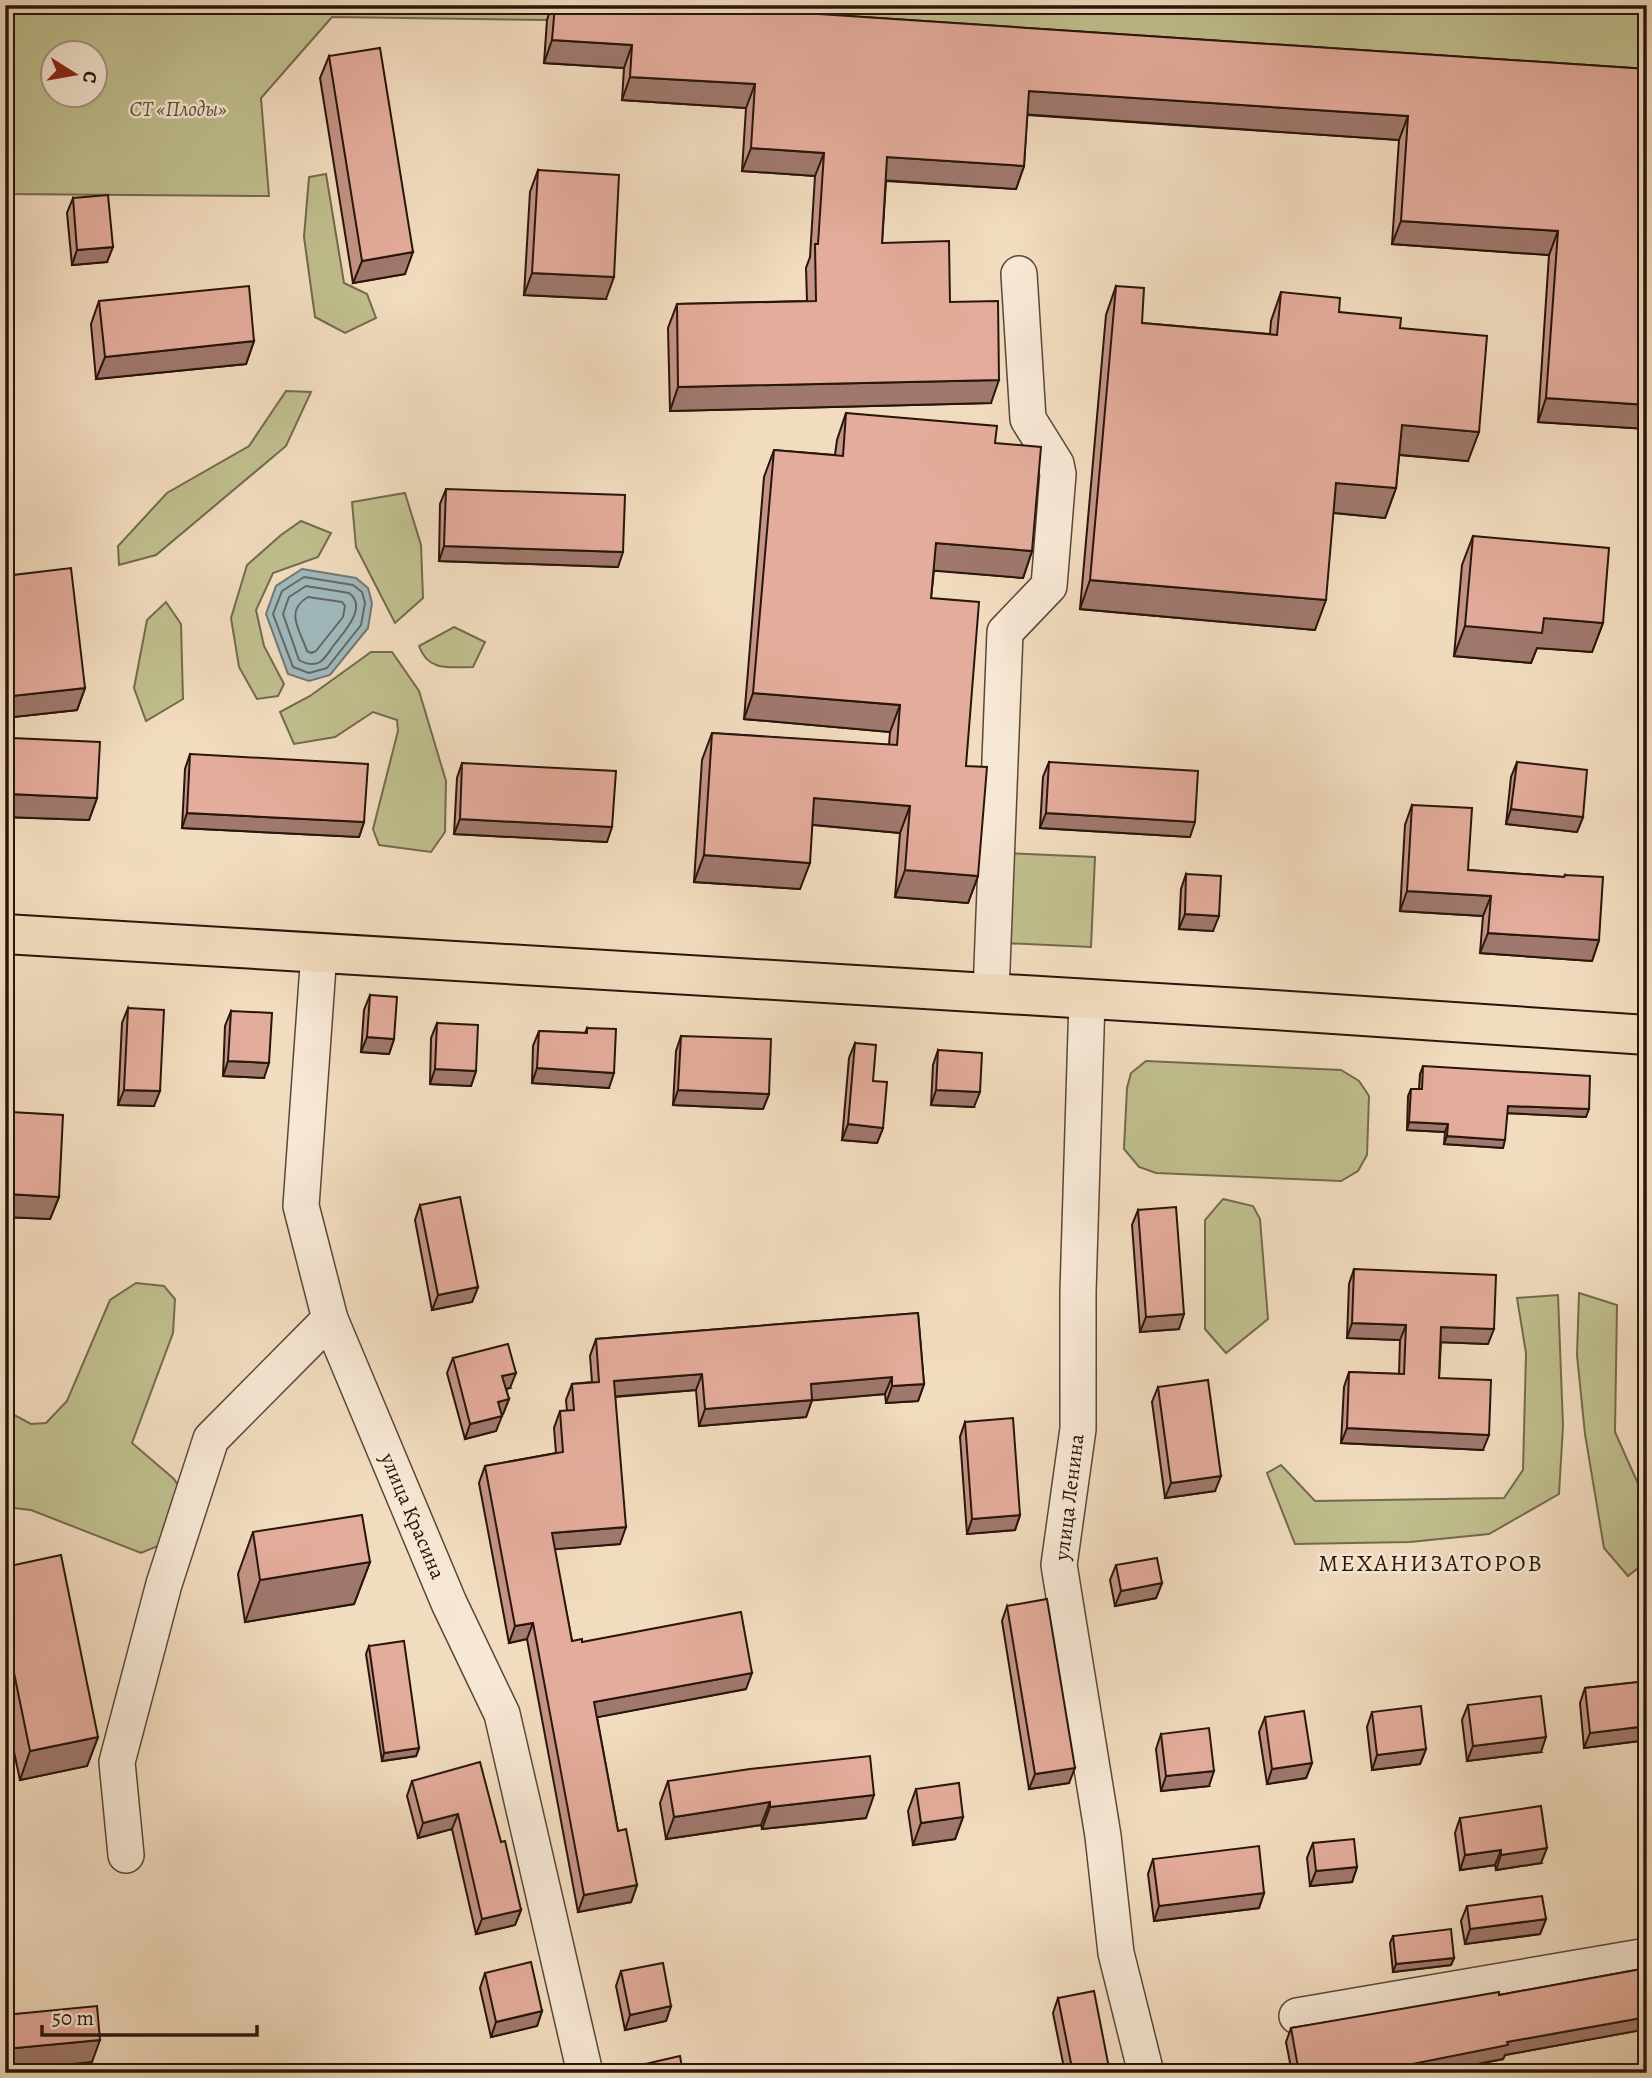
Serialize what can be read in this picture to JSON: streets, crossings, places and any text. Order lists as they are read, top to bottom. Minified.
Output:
{"streets":{"street":["улица Ленина","улица Красина"]},"districts":["МЕХАНИЗАТОРОВ"],"parks":["СТ «Плоды»"],"scale_bar":"50 m","north":"right"}
